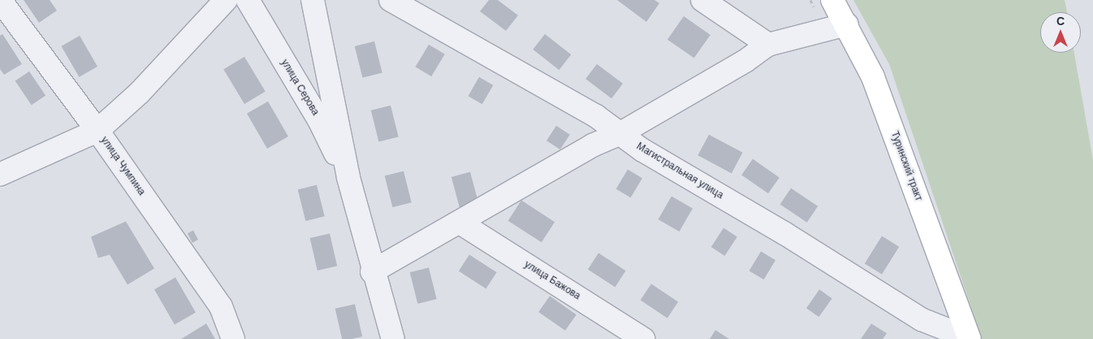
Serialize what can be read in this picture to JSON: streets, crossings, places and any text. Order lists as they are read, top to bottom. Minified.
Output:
{"streets":{"main road":["Туринский тракт"],"street":["улица Серова","улица Чумпина","Магистральная улица","улица Бажова"]},"crossings":[["Туринский тракт","Магистральная улица"]],"north":"top"}
